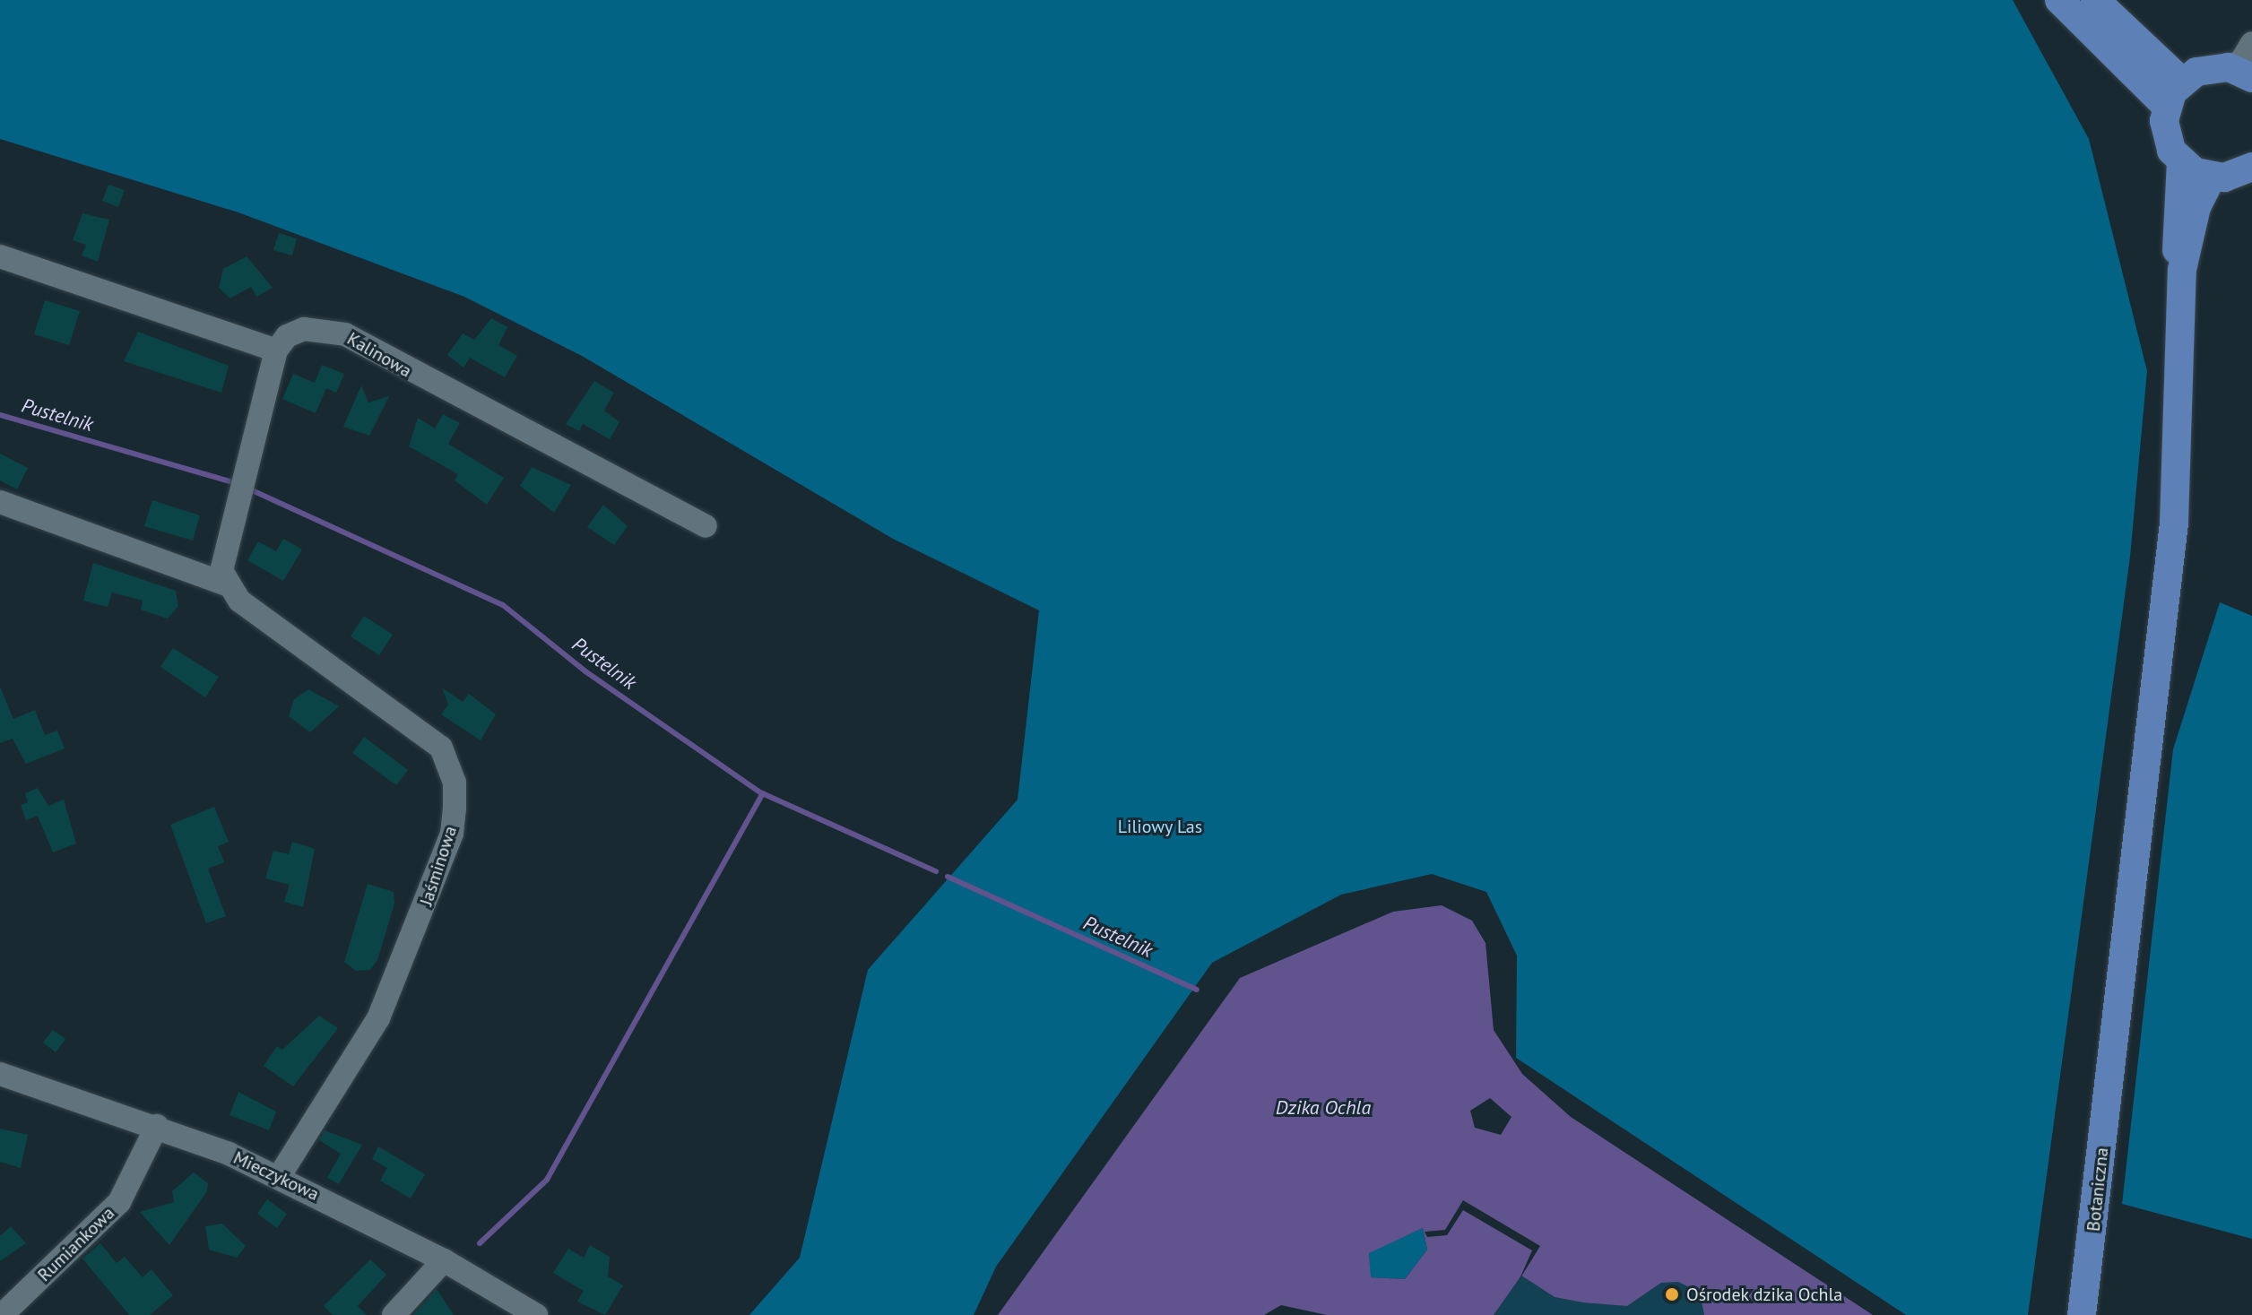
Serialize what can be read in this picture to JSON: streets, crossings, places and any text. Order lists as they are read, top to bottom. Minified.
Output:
{"streets":{"main road":["Botaniczna"],"street":["Kalinowa","Jaśminowa","Mieczykowa","Rumiankowa"]},"crossings":[["Jaśminowa","Mieczykowa"],["Mieczykowa","Rumiankowa"]],"water":["Pustelnik","Dzika Ochla"],"parks":["Liliowy Las"],"places":["Ośrodek dzika Ochla"]}
